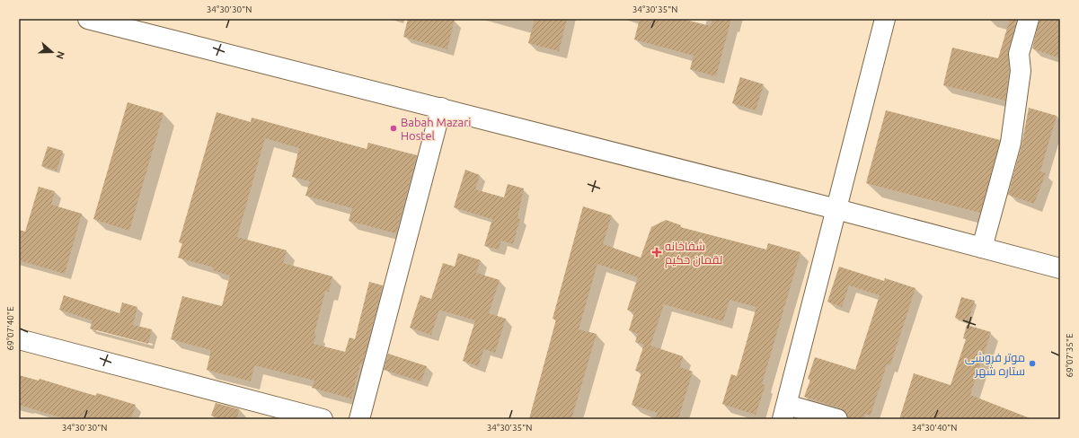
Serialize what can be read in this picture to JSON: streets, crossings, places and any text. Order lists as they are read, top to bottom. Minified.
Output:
{"places":{"other":["Babah Mazari Hostel","موتر فروشی ستاره شهر"],"health":["شفاخانه لقمان حکیم"]},"north":"right","coordinates":["34°30'30\"N","34°30'35\"N","69°07'40\"E","69°07'35\"E","34°30'40\"N"]}
